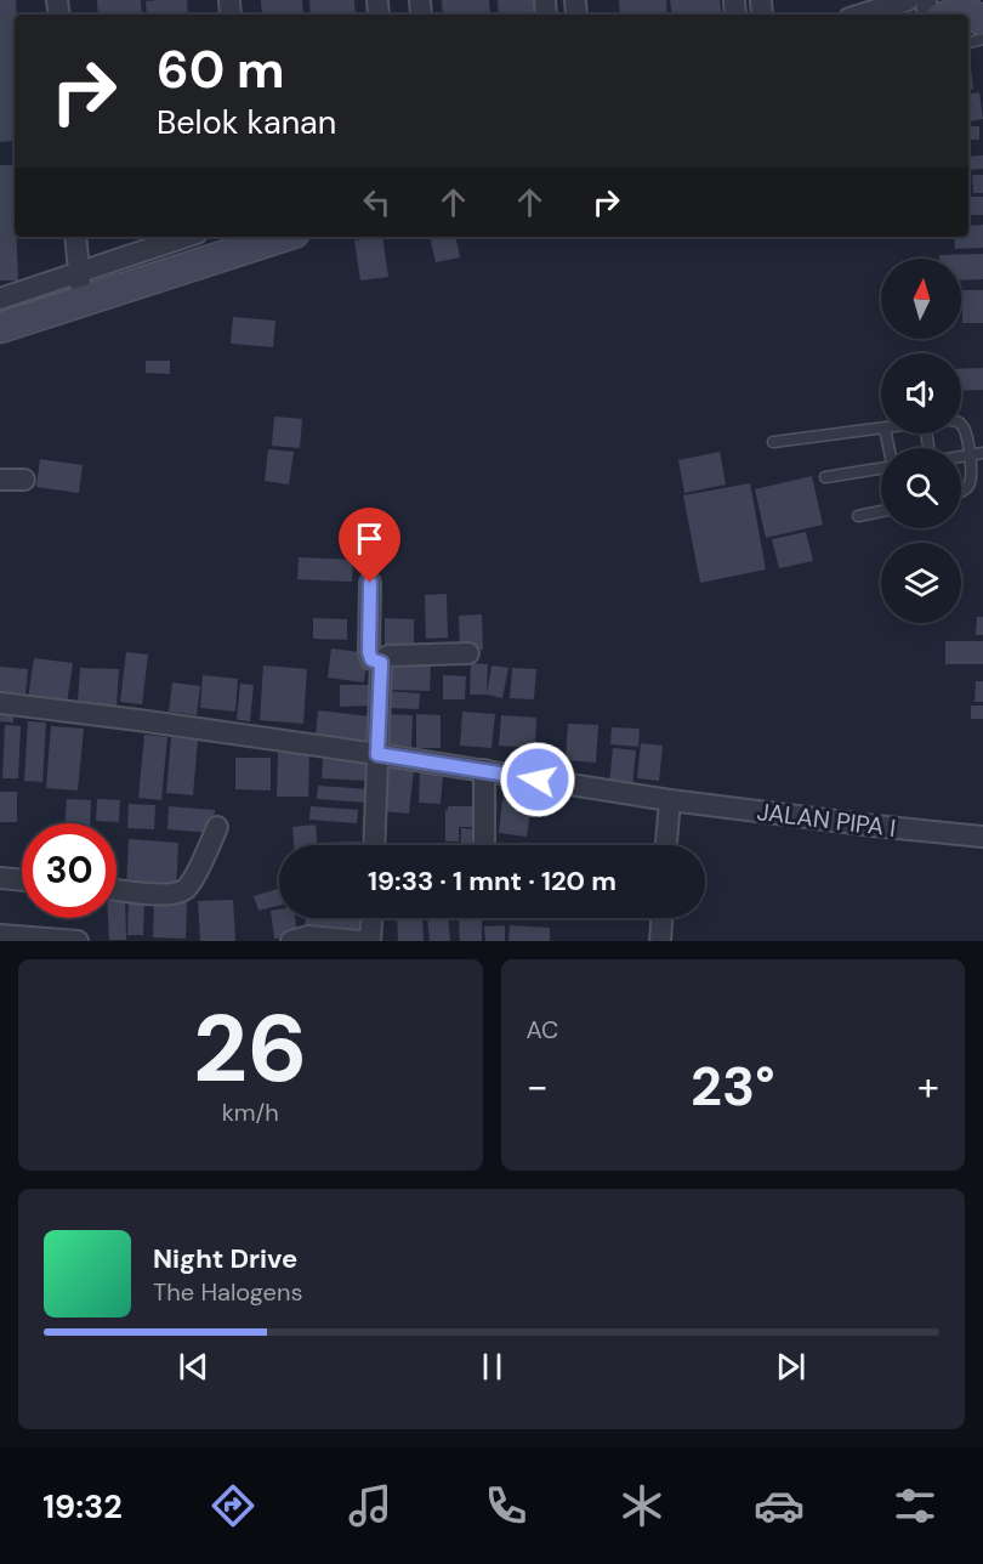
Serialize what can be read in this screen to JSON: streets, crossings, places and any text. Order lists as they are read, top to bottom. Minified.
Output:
{"streets":{"street":["JALAN PIPA I"]},"north":"top","page":{"turn":["60 m","Belok kanan"],"limit":"30","trip":"19:33 · 1 mnt · 120 m","tile":[["26","km/h"],"AC"],"heat":["−","23°","+"],"song":["Night Drive","The Halogens"],"tabs":"19:32"}}
